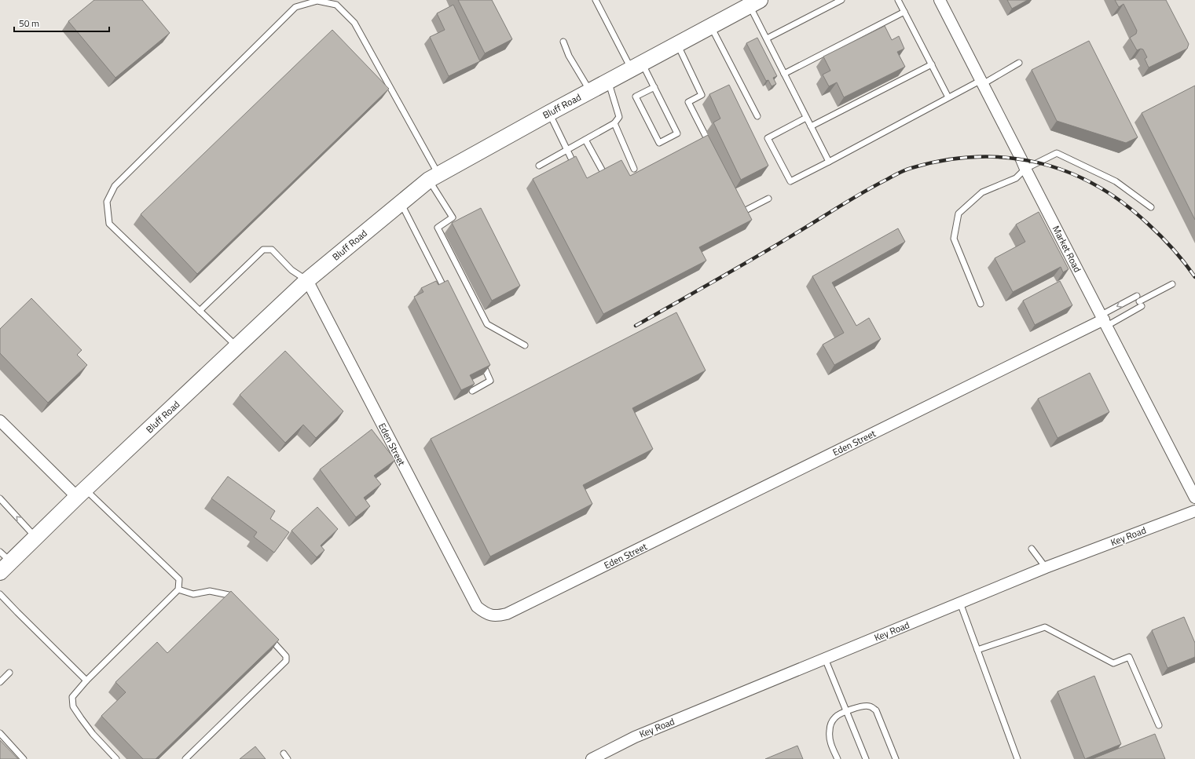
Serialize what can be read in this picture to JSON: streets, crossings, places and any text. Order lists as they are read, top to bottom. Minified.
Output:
{"streets":{"main road":["Bluff Road"],"street":["Market Road","Eden Street","Key Road"]},"crossings":[["Bluff Road","Eden Street"],["Market Road","Eden Street"]],"scale_bar":"50 m"}
